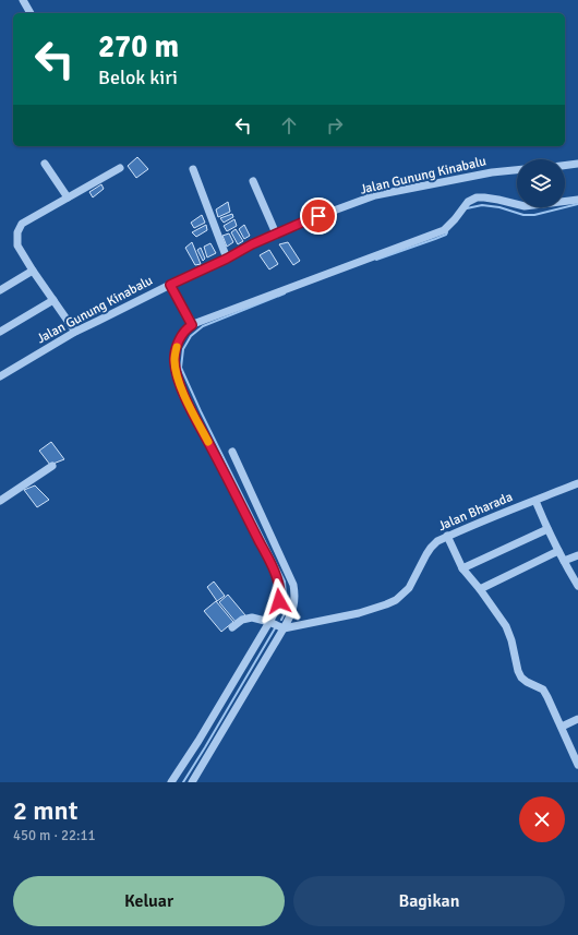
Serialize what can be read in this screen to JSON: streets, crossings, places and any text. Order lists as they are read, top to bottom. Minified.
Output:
{"streets":{"street":["Jalan Gunung Kinabalu","Jalan Bharada"]},"page":{"turn":["270 m","Belok kiri"],"heading":["2 mnt","450 m · 22:11"],"buttons":["Keluar","Bagikan"]}}
